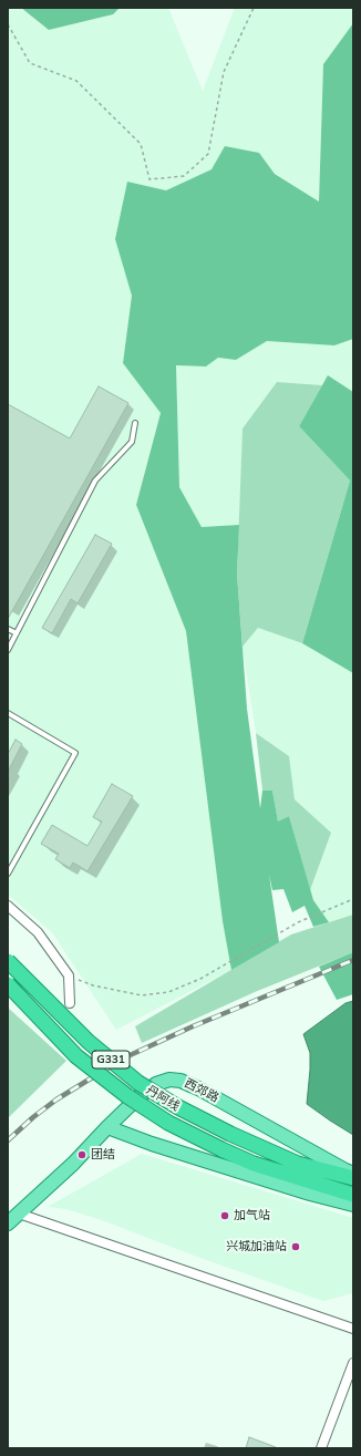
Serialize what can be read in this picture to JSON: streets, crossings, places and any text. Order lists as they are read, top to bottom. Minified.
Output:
{"streets":{"highway":["G331","丹阿线"],"main road":["西郊路"]},"places":["团结","加气站","兴城加油站"]}
